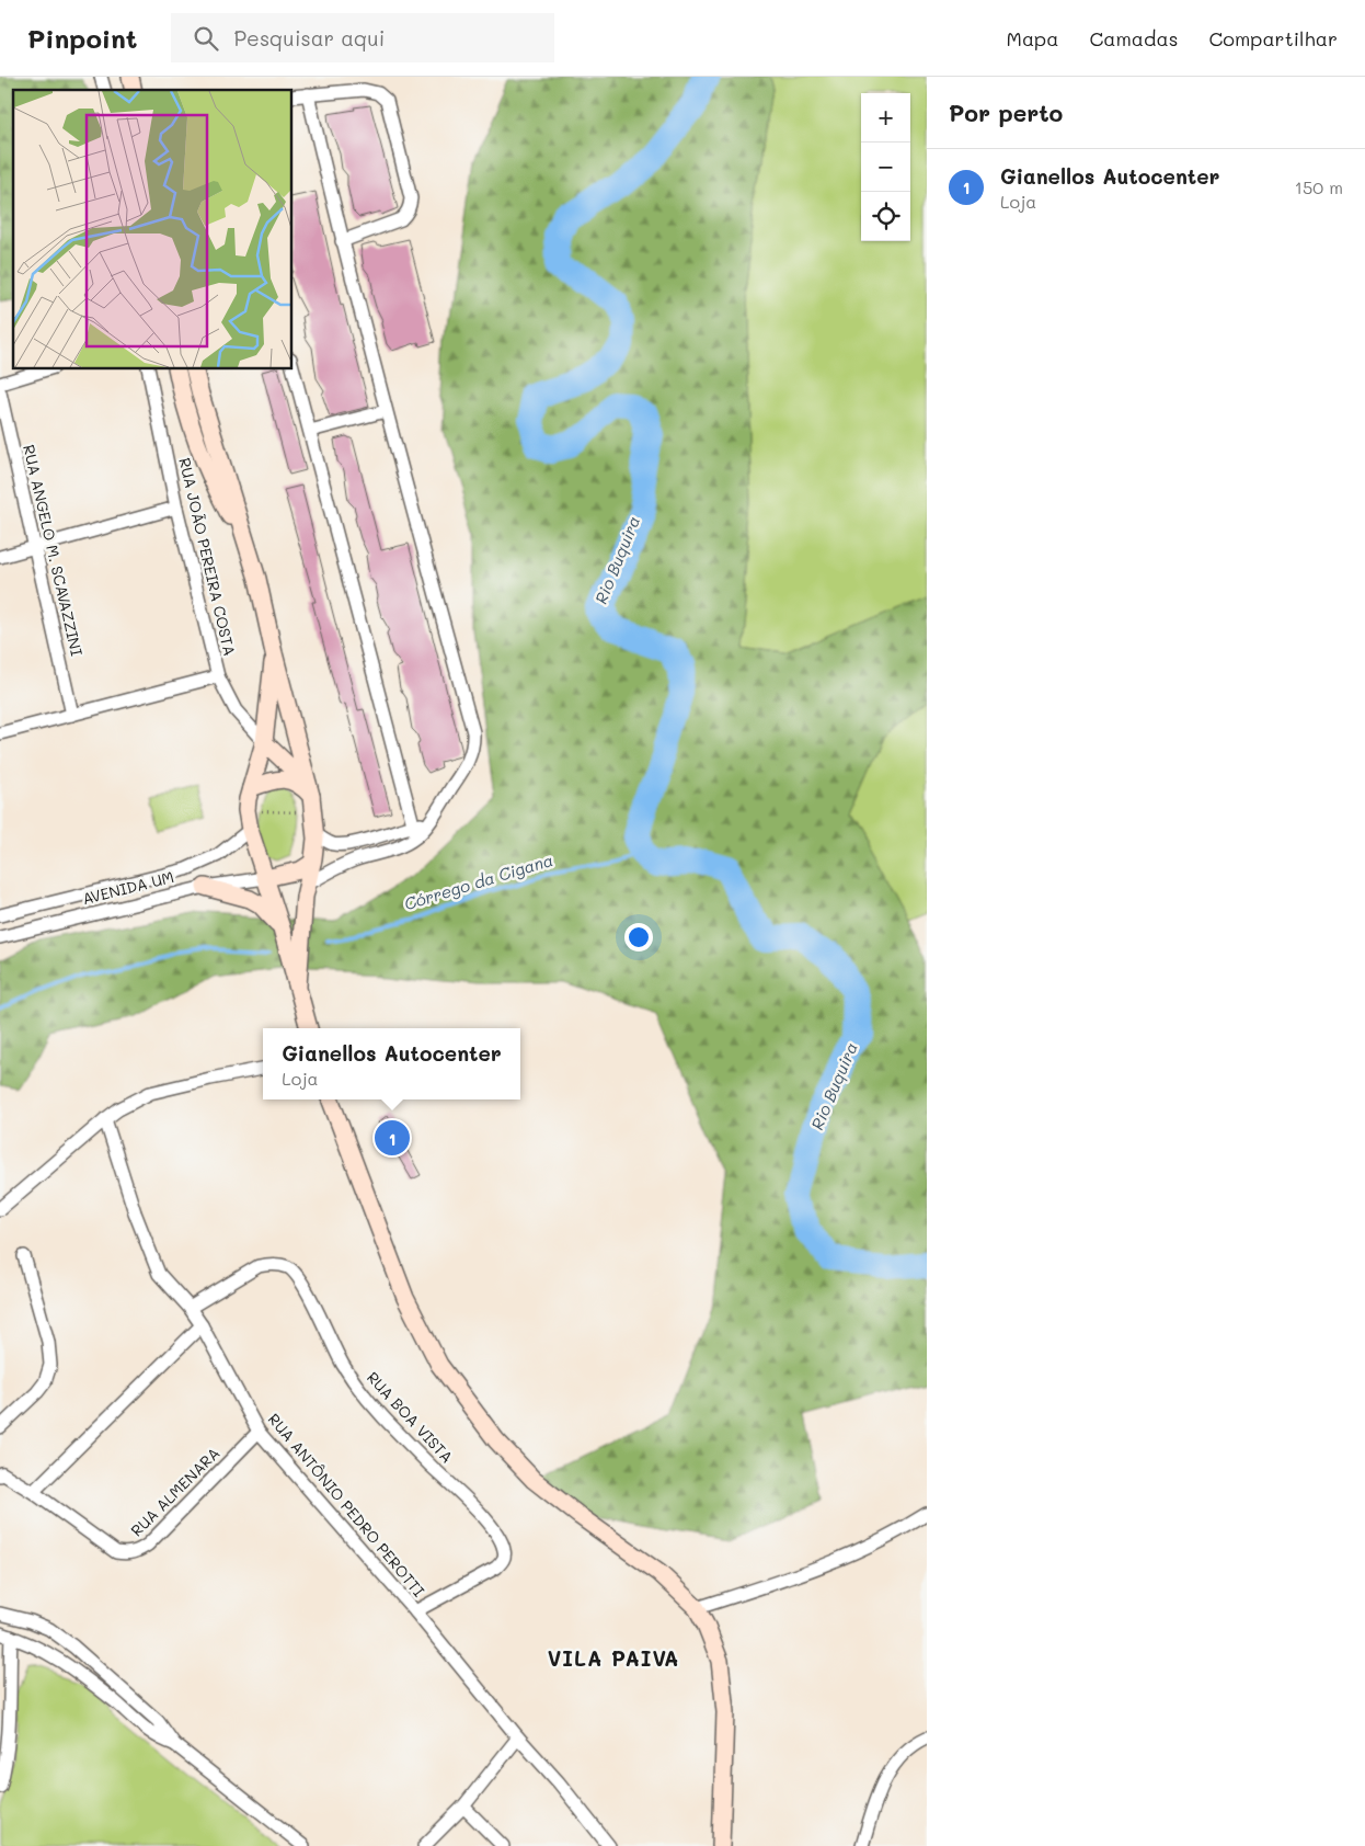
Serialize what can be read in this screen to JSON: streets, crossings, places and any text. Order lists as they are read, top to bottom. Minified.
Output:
{"streets":{"street":["RUA ANGELO M. SCAVAZZINI","RUA JOÃO PEREIRA COSTA","AVENIDA UM","RUA BOA VISTA","RUA ALMENARA","RUA ANTÔNIO PEDRO PEROTTI"]},"crossings":[["RUA BOA VISTA","RUA ANTÔNIO PEDRO PEROTTI"],["RUA ALMENARA","RUA ANTÔNIO PEDRO PEROTTI"]],"districts":["VILA PAIVA"],"water":["Rio Buquira","Córrego da Cigana"],"page":{"header":"Pinpoint","search":"Pesquisar aqui","nav":["Mapa","Camadas","Compartilhar"],"heading":"Por perto","map_buttons":["+","−"],"list":[{"mark":"1","name":"Gianellos Autocenter","note":"Loja","value":"150 m"}],"popup":["Gianellos Autocenter","Loja"],"pins":"1"}}
